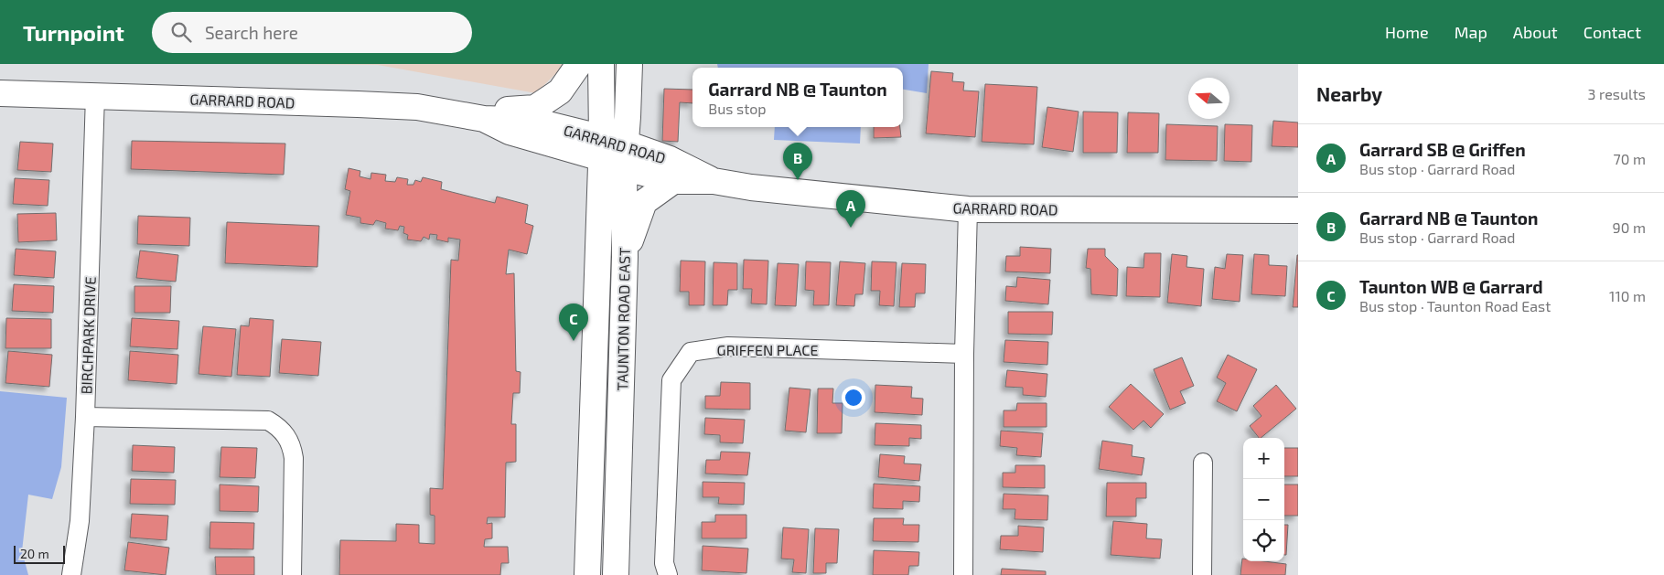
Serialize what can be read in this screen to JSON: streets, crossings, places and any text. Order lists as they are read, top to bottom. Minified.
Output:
{"streets":{"street":["GARRARD ROAD","TAUNTON ROAD EAST","BIRCHPARK DRIVE","GRIFFEN PLACE"]},"crossings":[["GARRARD ROAD","TAUNTON ROAD EAST"],["GARRARD ROAD","BIRCHPARK DRIVE"]],"scale_bar":"20 m","north":"left","page":{"header":"Turnpoint","search":"Search here","nav":["Home","Map","About","Contact"],"heading":["Nearby","3 results"],"popup":["Garrard NB @ Taunton","Bus stop"],"list":[{"mark":"A","name":"Garrard SB @ Griffen","note":"Bus stop · Garrard Road","value":"70 m"},{"mark":"B","name":"Garrard NB @ Taunton","note":"Bus stop · Garrard Road","value":"90 m"},{"mark":"C","name":"Taunton WB @ Garrard","note":"Bus stop · Taunton Road East","value":"110 m"}],"pins":["B","A","C"],"map_buttons":["+","−"],"scale":"20 m"}}
